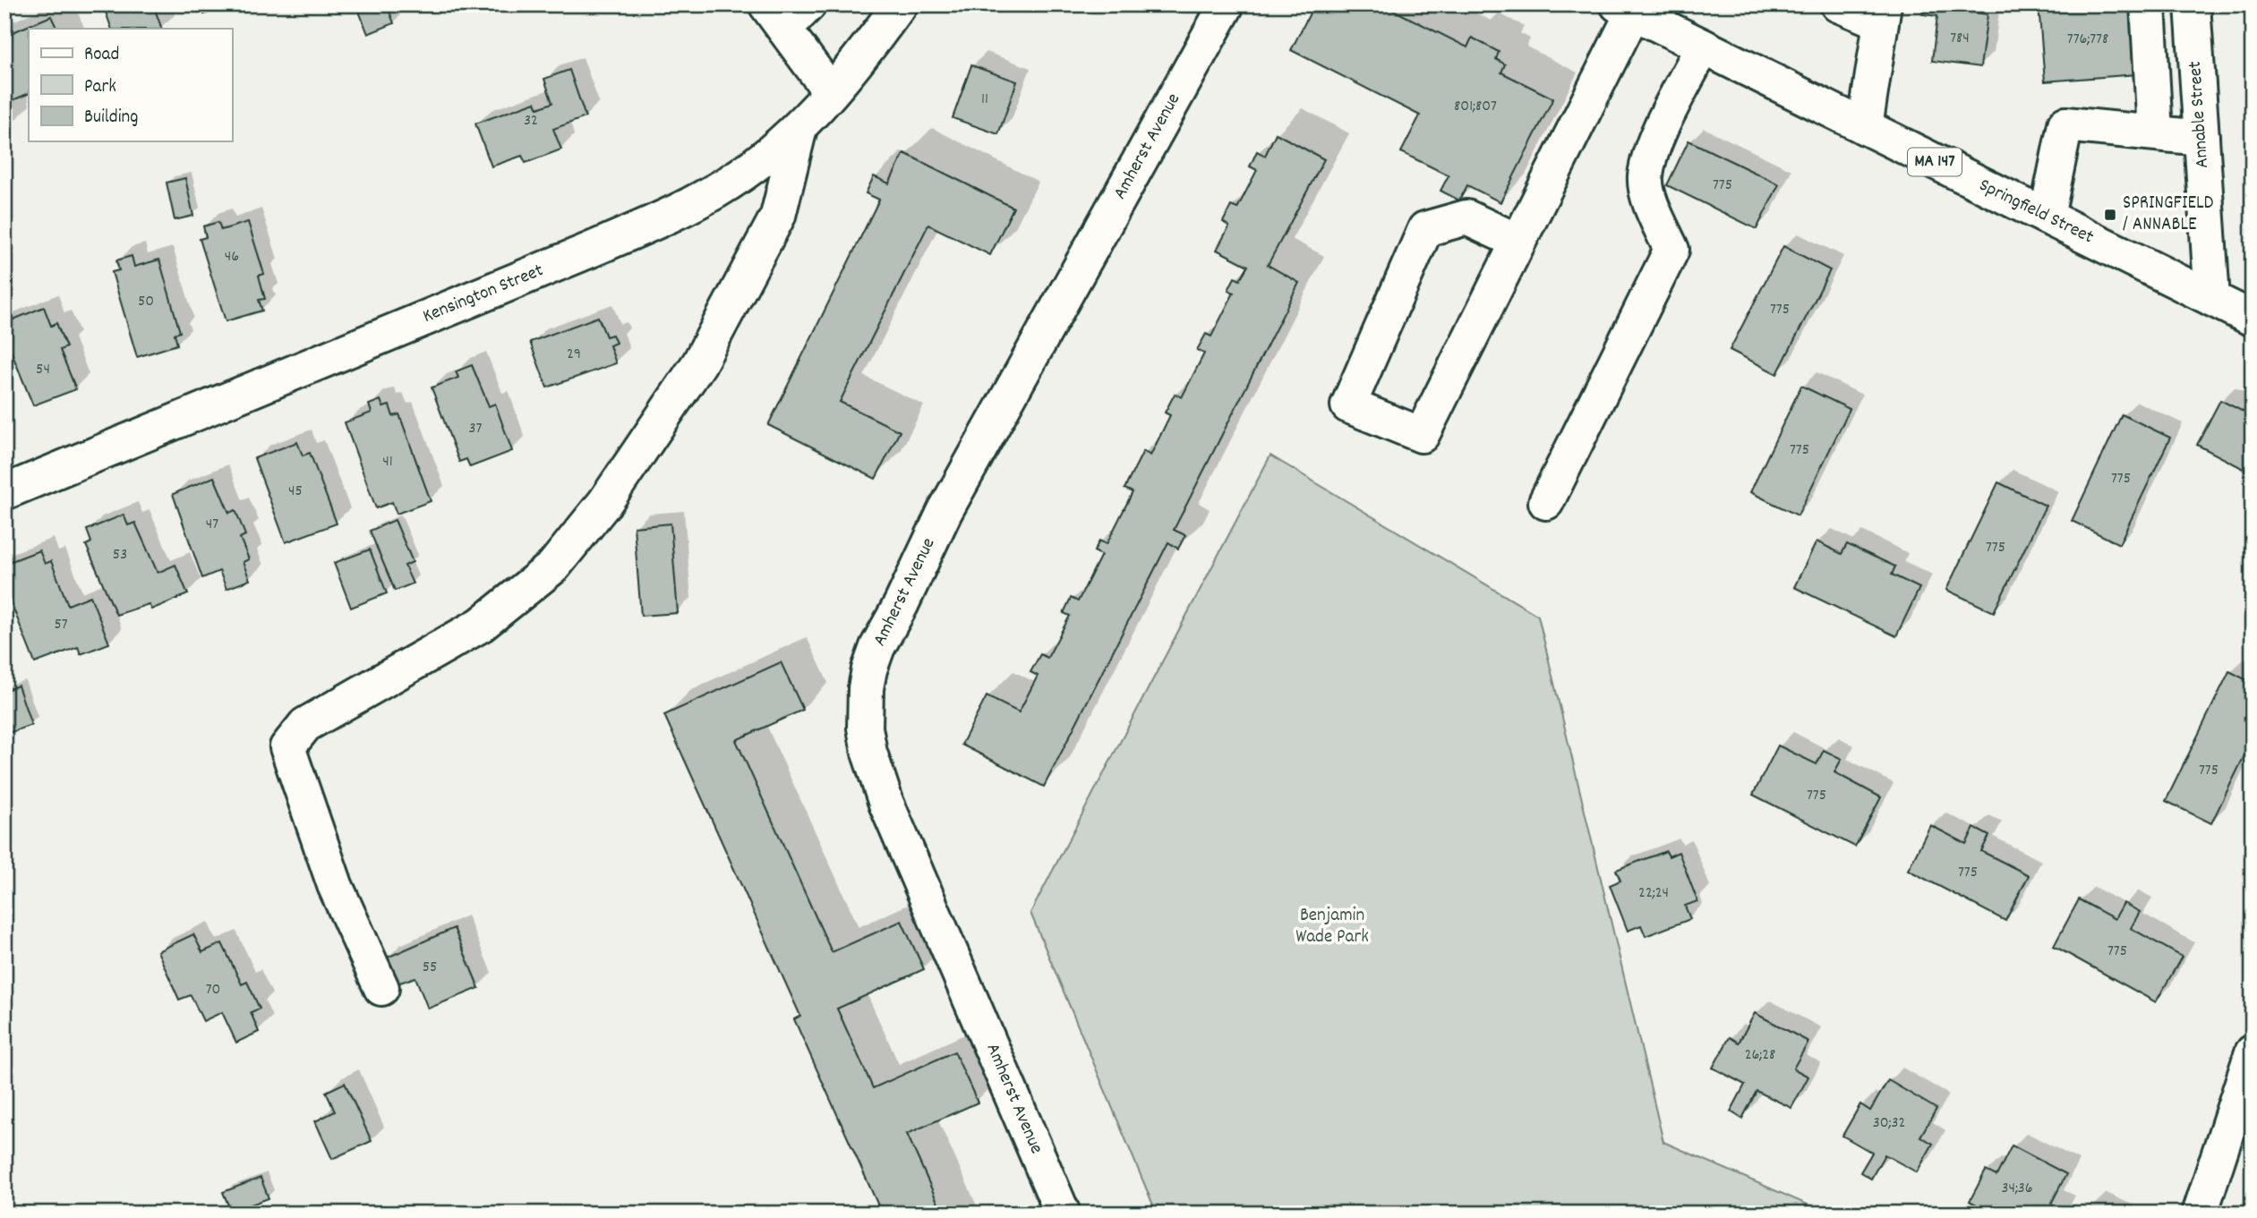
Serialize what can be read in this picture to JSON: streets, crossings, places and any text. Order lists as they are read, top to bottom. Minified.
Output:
{"streets":{"street":["Annable Street","Amherst Avenue","MA 147","Springfield Street","Kensington Street"]},"crossings":[["Annable Street","Springfield Street"]],"parks":["Benjamin Wade Park"],"places":{"transit":["SPRINGFIELD / ANNABLE"]},"house_numbers":["784","776;778","11","801;807","32","775","46","50","775","29","54","37","775","41","775","45","47","775","53","57","775","775","775","22;24","775","55","70","26;28","30;32","34;36"],"legend":["Road","Park","Building"]}
